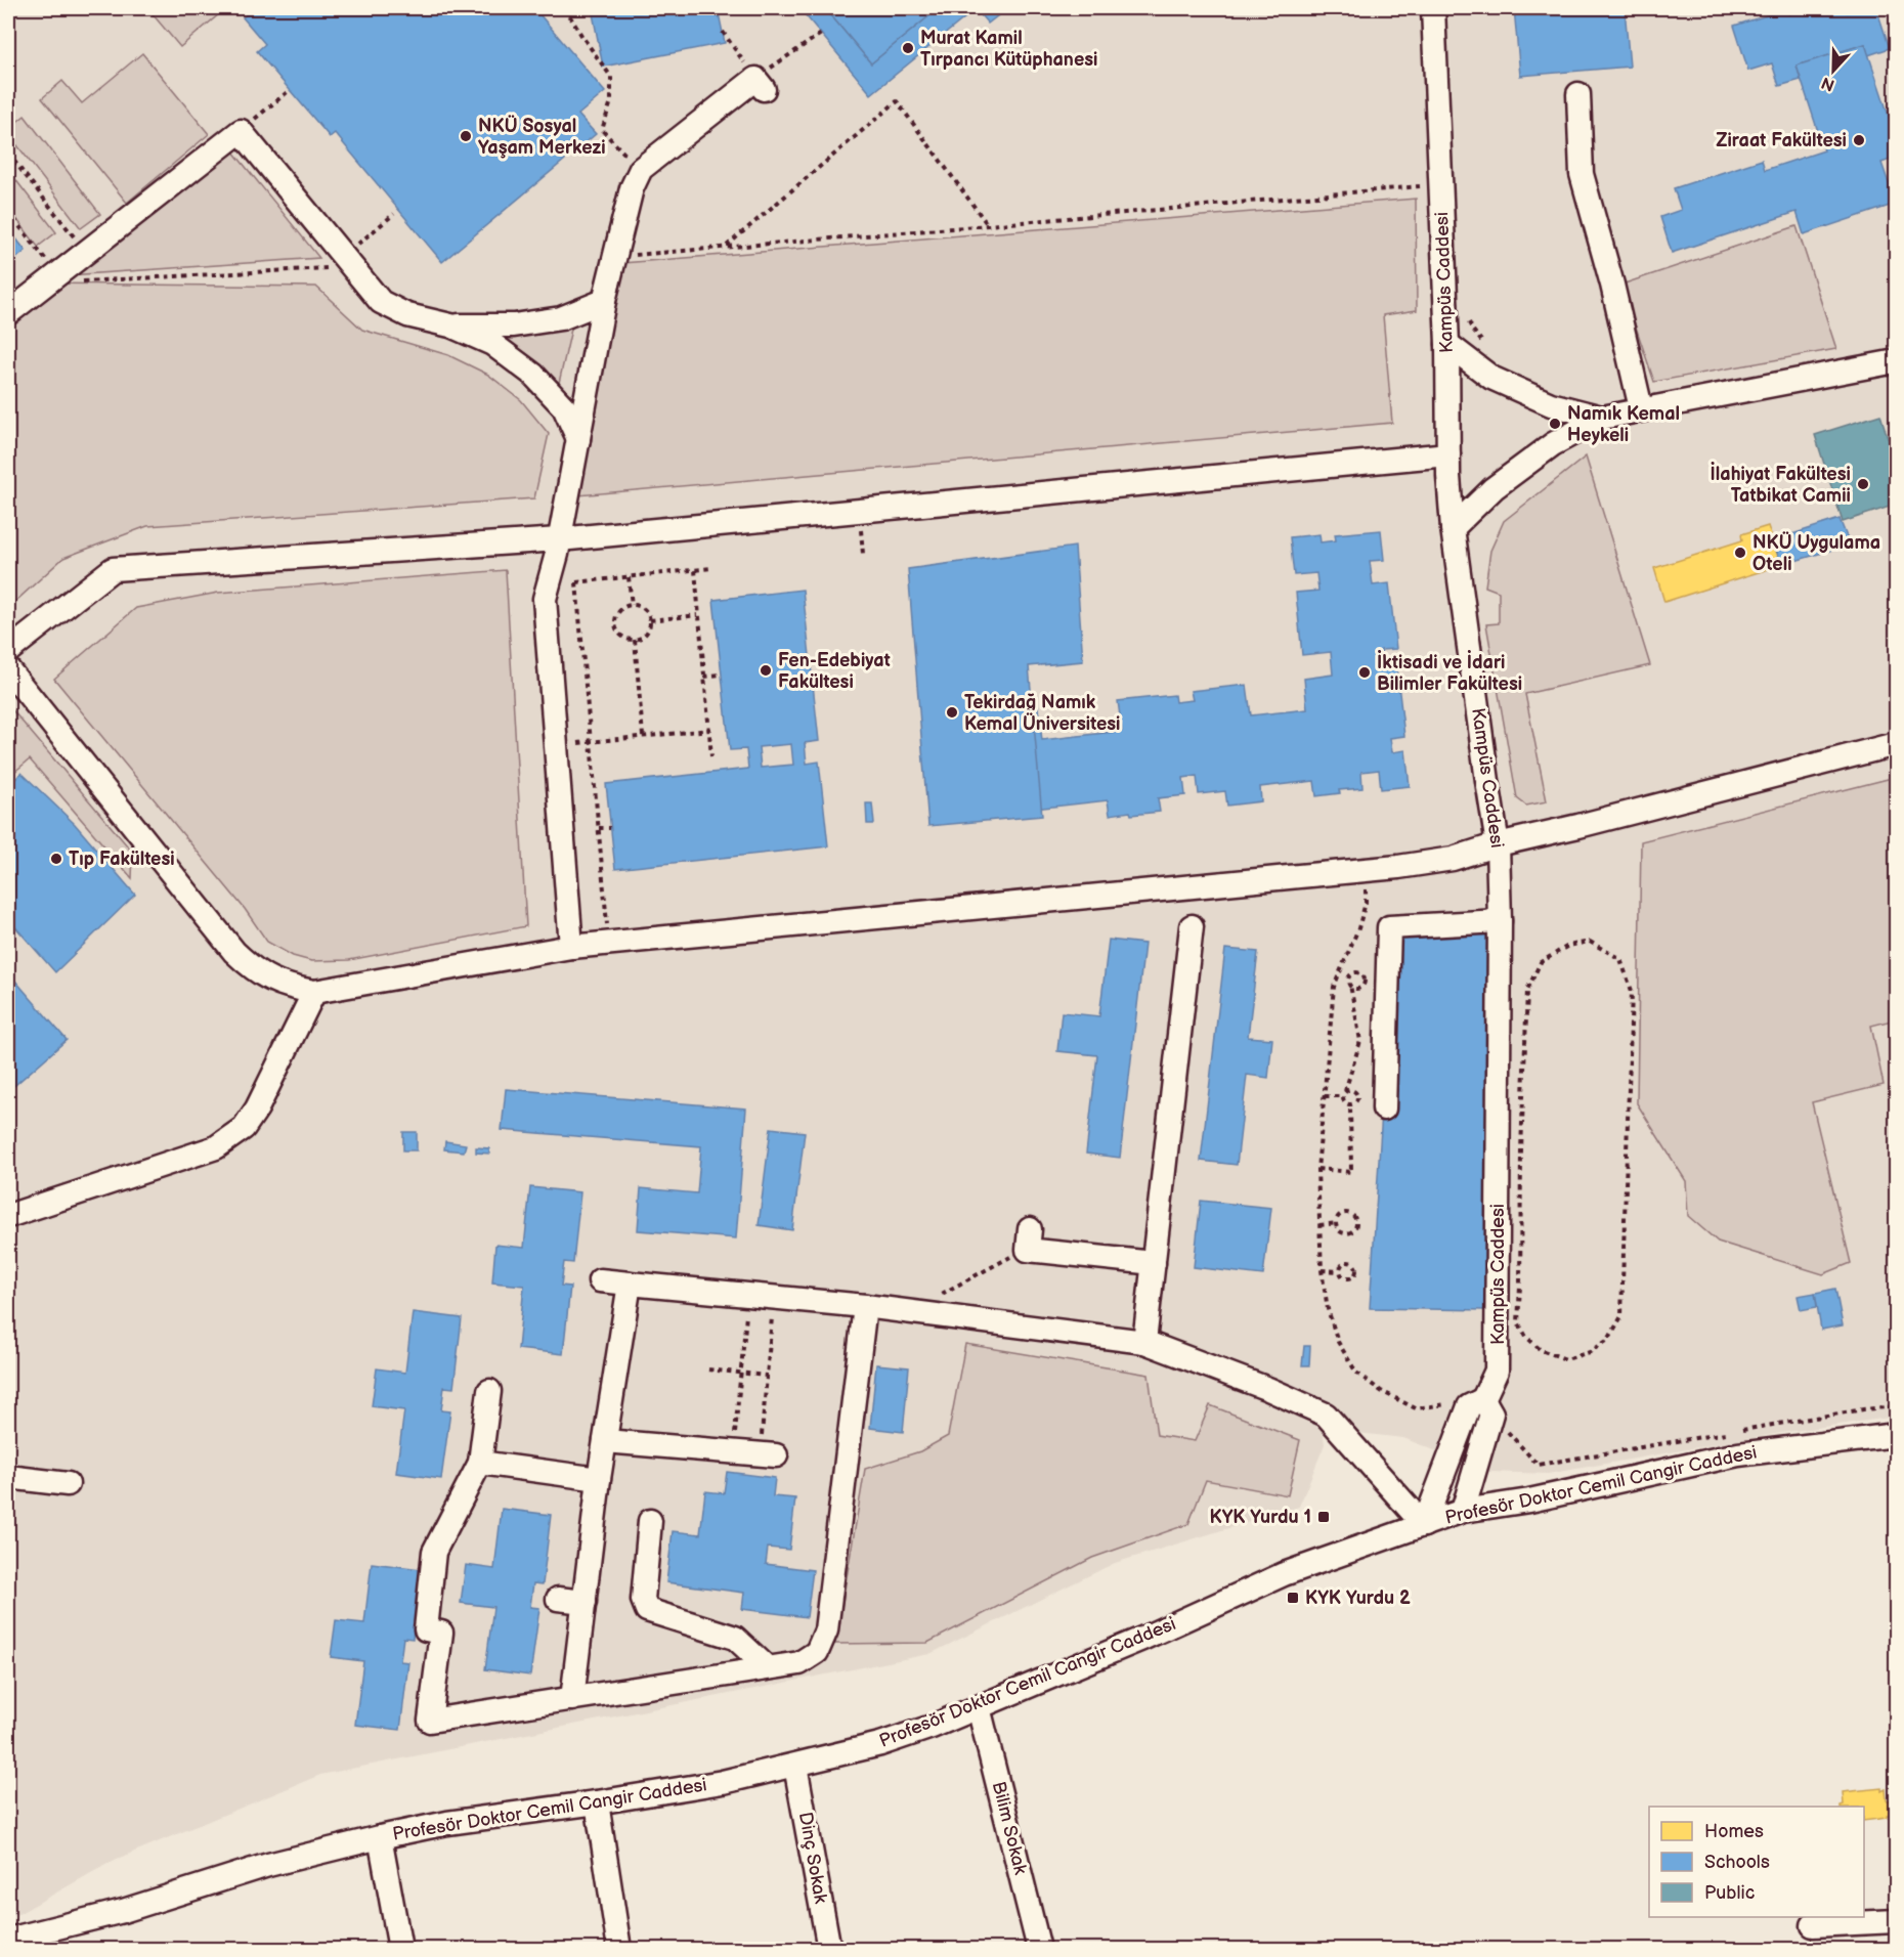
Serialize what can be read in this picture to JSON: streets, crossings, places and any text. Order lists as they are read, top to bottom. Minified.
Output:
{"streets":{"street":["Kampüs Caddesi","Profesör Doktor Cemil Cangir Caddesi","Bilim Sokak","Dinç Sokak"]},"crossings":[["Kampüs Caddesi","Profesör Doktor Cemil Cangir Caddesi"],["Profesör Doktor Cemil Cangir Caddesi","Bilim Sokak"],["Profesör Doktor Cemil Cangir Caddesi","Dinç Sokak"]],"places":{"other":["Murat Kamil Tırpancı Kütüphanesi","NKÜ Sosyal Yaşam Merkezi","Ziraat Fakültesi","Namık Kemal Heykeli","İlahiyat Fakültesi Tatbikat Camii","NKÜ Uygulama Oteli","Fen-Edebiyat Fakültesi","İktisadi ve İdari Bilimler Fakültesi","Tekirdağ Namık Kemal Üniversitesi","Tıp Fakültesi"],"transit":["KYK Yurdu 1","KYK Yurdu 2"]},"legend":["Homes","Schools","Public"],"north":"bottom"}
